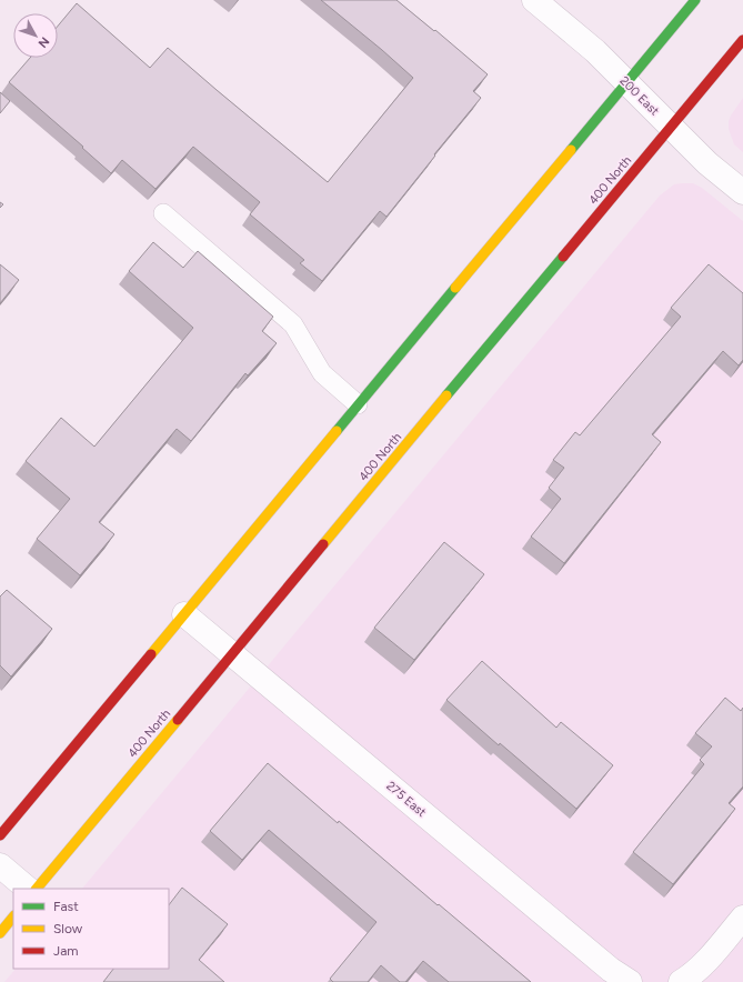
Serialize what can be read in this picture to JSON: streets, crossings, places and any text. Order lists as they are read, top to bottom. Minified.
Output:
{"streets":{"main road":["400 North"],"street":["200 East","275 East"]},"crossings":[["200 East","400 North"],["400 North","275 East"]],"legend":["Fast","Slow","Jam"],"north":"bottom right"}
